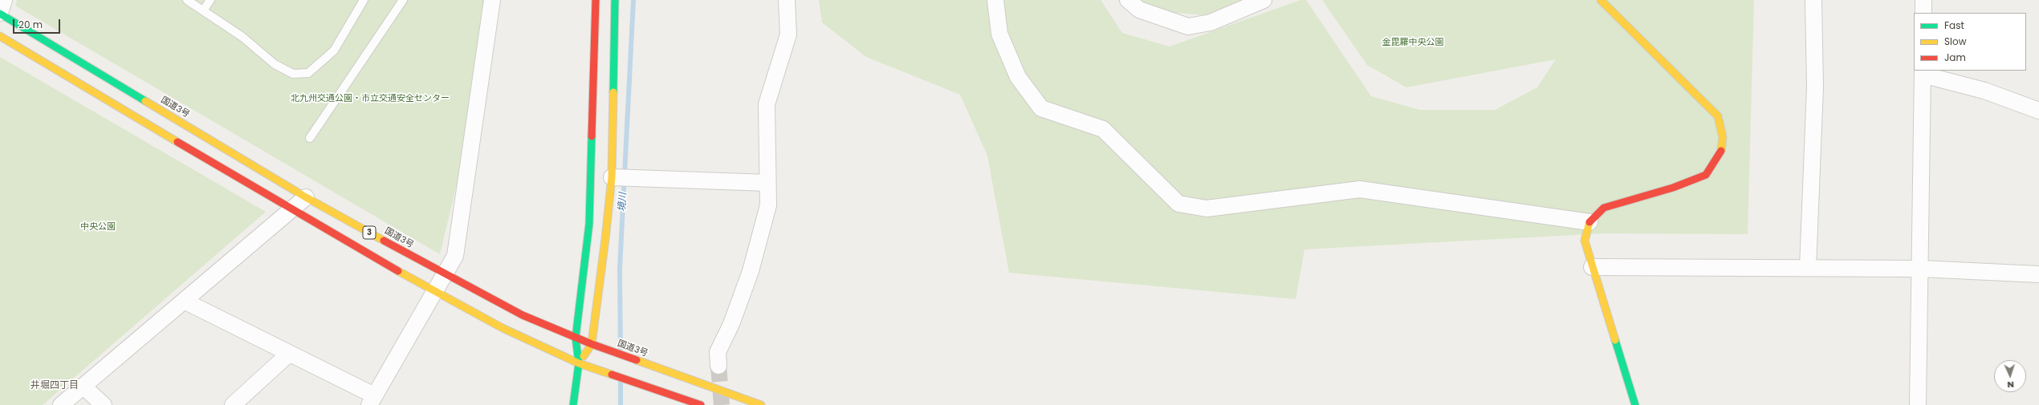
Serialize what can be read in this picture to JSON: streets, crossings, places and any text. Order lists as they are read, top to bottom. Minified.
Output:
{"streets":{"main road":["国道3号","3"]},"districts":["井堀四丁目"],"water":["境川"],"parks":["金毘羅中央公園","北九州交通公園・市立交通安全センター","中央公園"],"legend":["Fast","Slow","Jam"],"scale_bar":"20 m","north":"bottom"}
